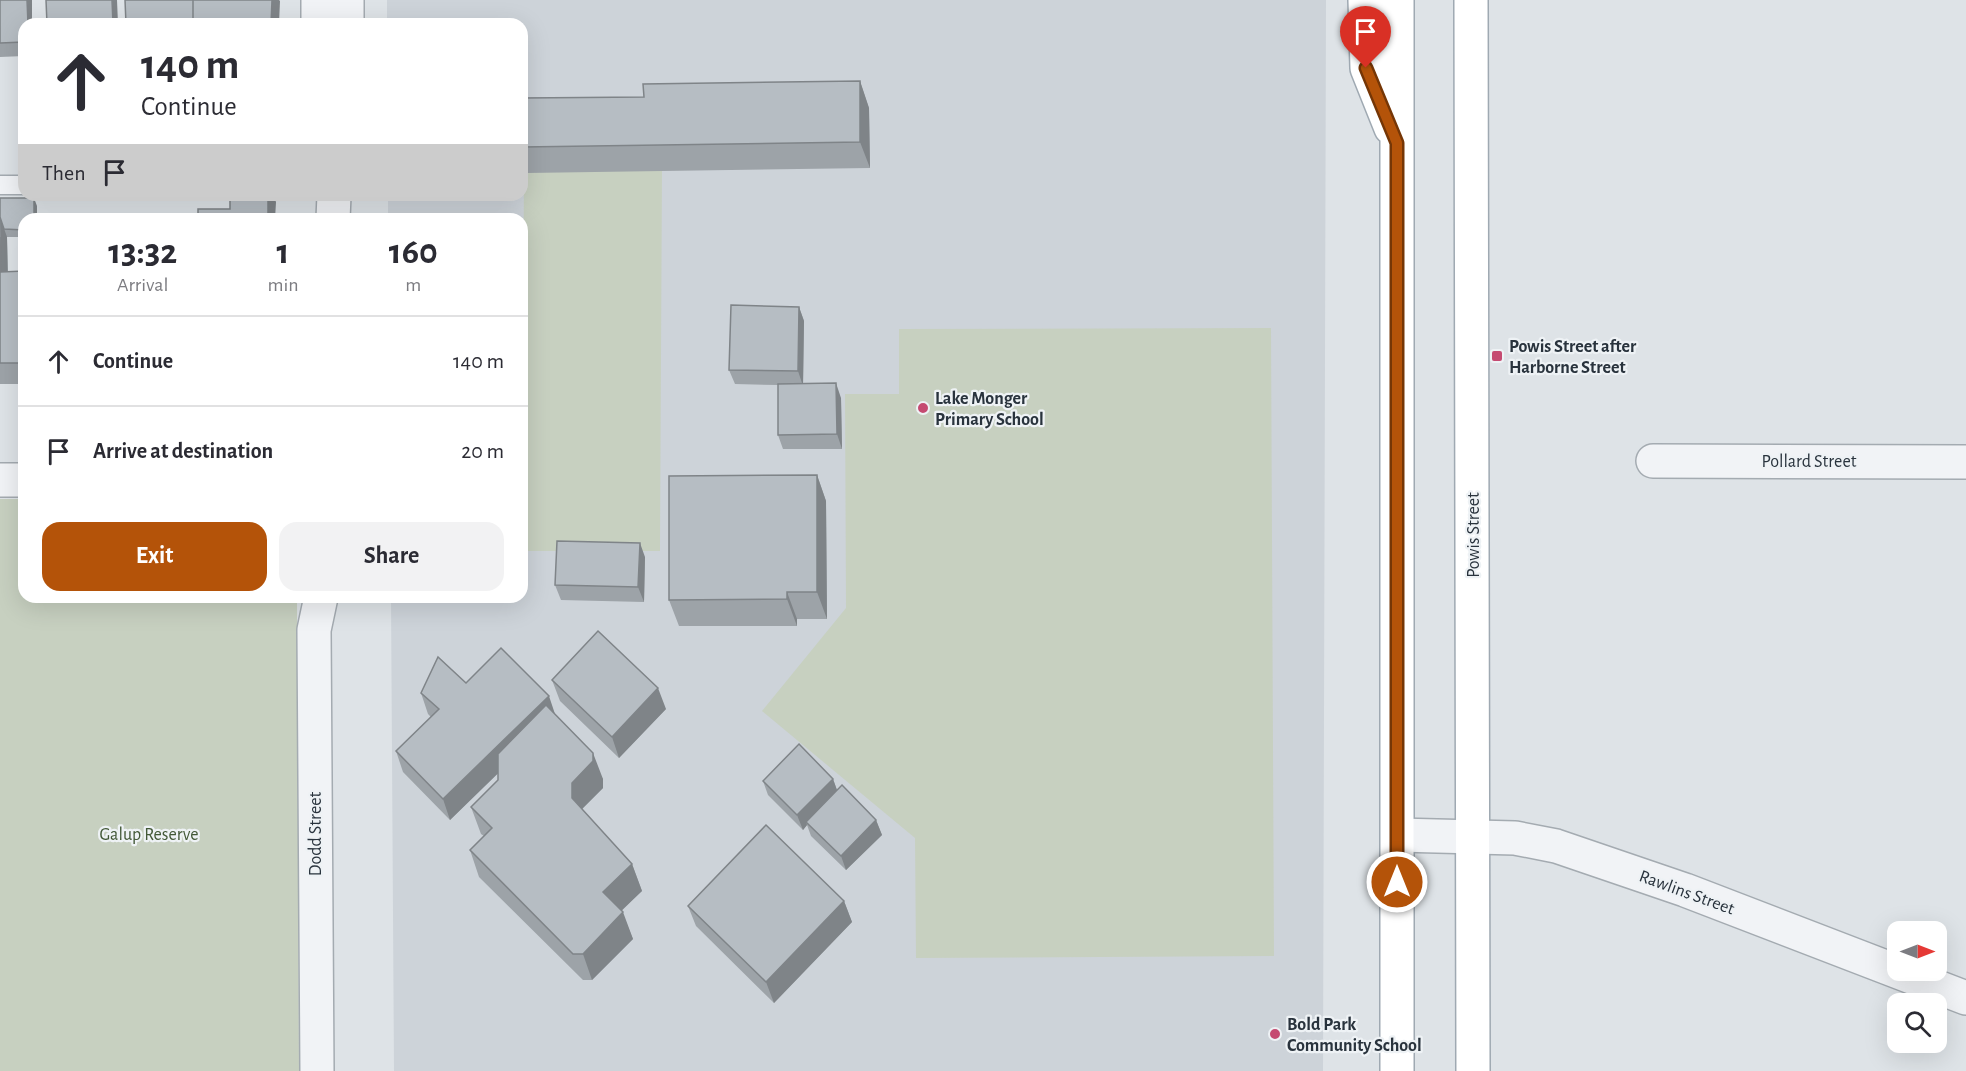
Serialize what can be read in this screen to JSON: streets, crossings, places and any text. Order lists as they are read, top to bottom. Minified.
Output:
{"streets":{"main road":["Powis Street"],"street":["Pollard Street","Dodd Street","Rawlins Street"]},"crossings":[["Powis Street","Rawlins Street"]],"parks":["Galup Reserve"],"places":{"transit":["Powis Street after Harborne Street"],"other":["Lake Monger Primary School","Bold Park Community School"]},"north":"right","page":{"turn":["140 m","Continue"],"then":"Then","eta":["13:32","Arrival","1","min","160","m"],"list":[{"name":"Continue","value":"140 m"},{"name":"Arrive at destination","value":"20 m"}],"buttons":["Exit","Share"]}}
